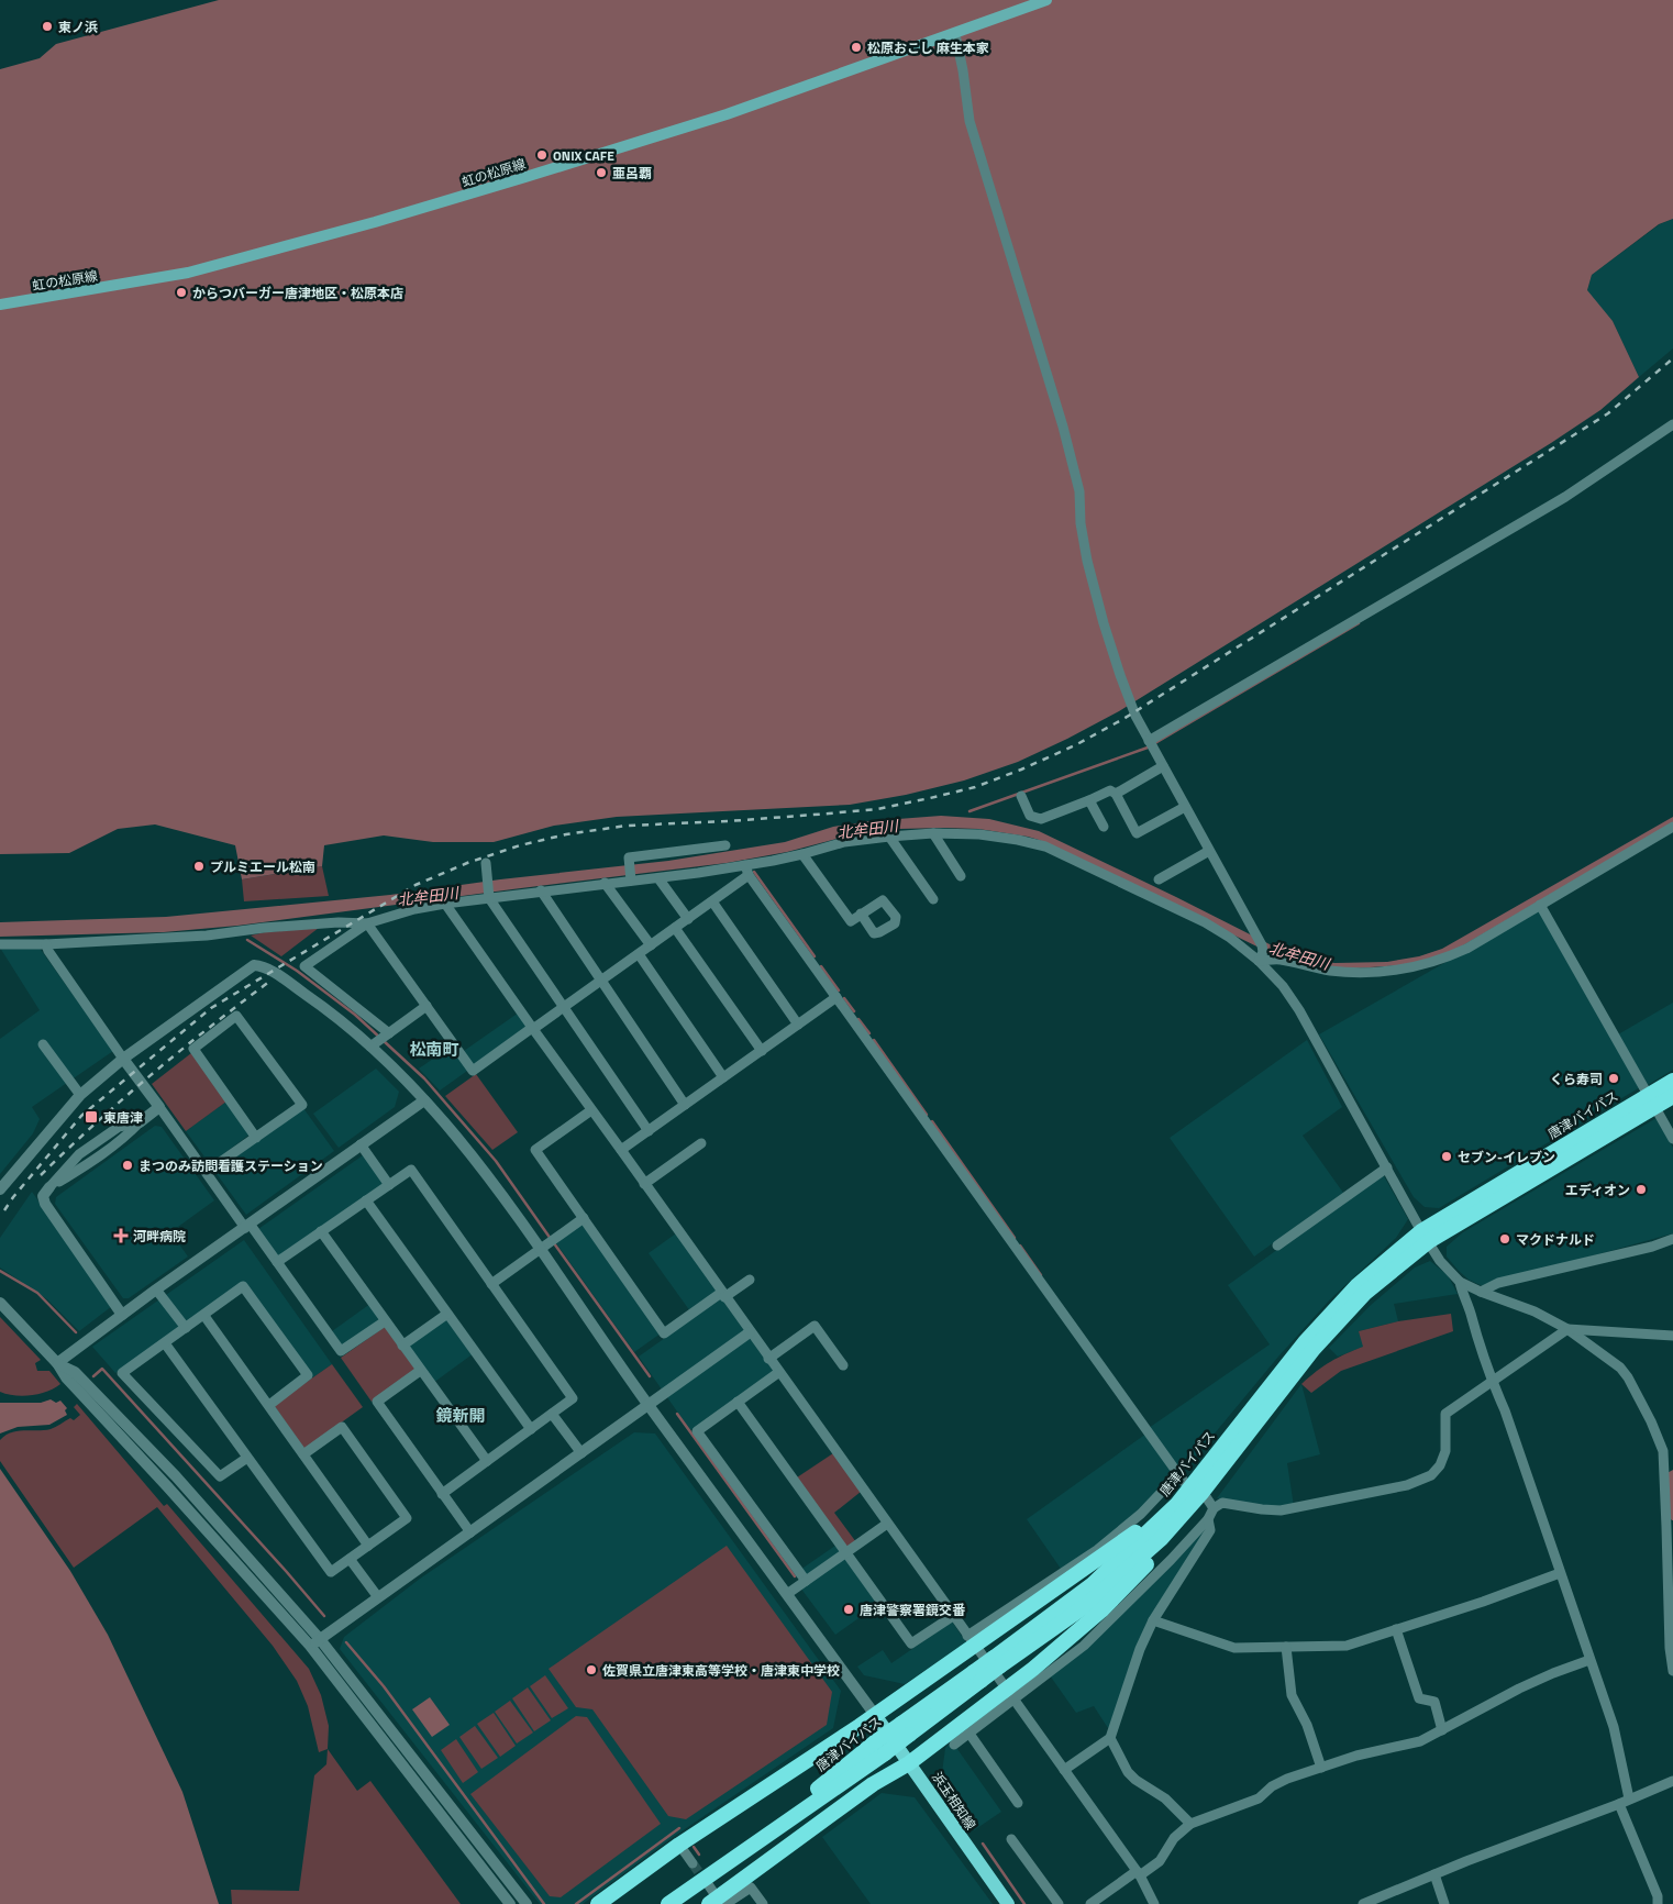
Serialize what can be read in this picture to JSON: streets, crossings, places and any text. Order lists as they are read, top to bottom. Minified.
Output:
{"streets":{"highway":["唐津バイパス"],"main road":["虹の松原線","浜玉相知線"]},"districts":["松南町","鏡新開"],"water":["北牟田川"],"places":{"other":["東ノ浜","松原おこし 麻生本家","ONIX CAFE","亜呂覇","からつバーガー唐津地区・松原本店","プルミエール松南","くら寿司","セブン-イレブン","まつのみ訪問看護ステーション","エディオン","マクドナルド","唐津警察署鏡交番","佐賀県立唐津東高等学校・唐津東中学校"],"transit":["東唐津"],"health":["河畔病院"]}}
